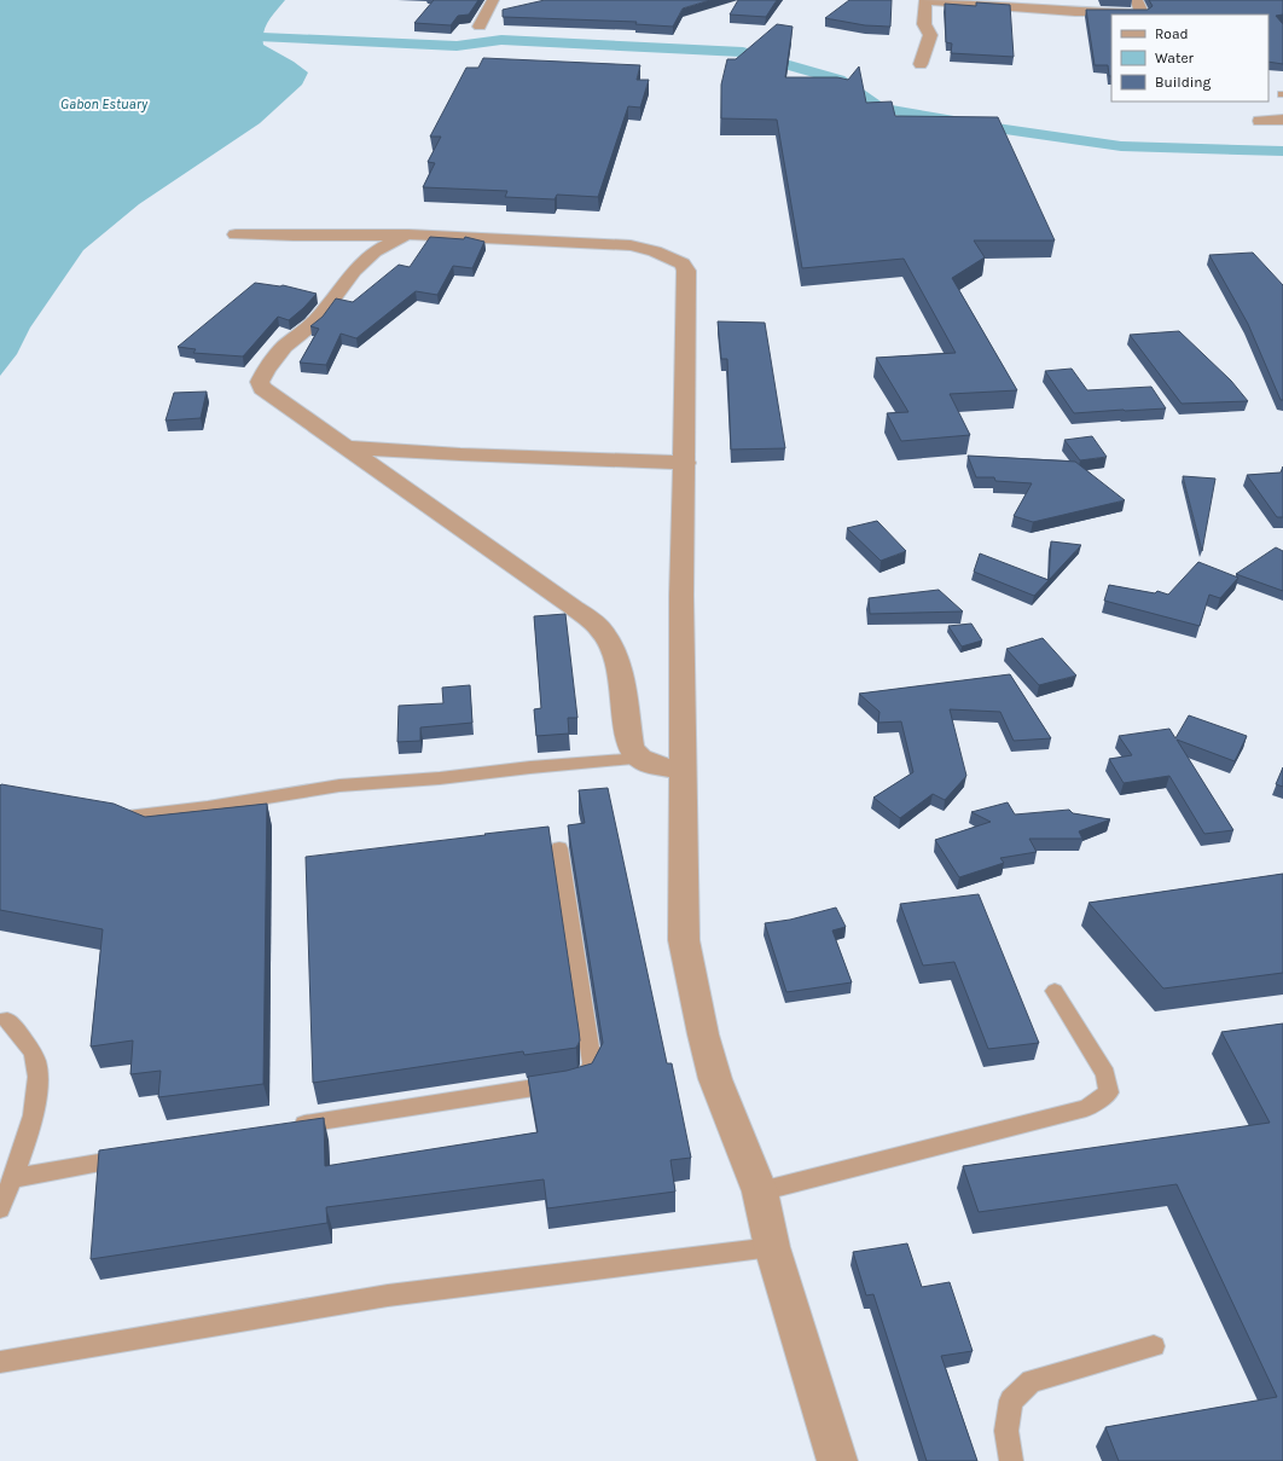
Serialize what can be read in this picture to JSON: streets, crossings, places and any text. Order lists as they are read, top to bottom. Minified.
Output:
{"water":["Gabon Estuary"],"legend":["Road","Water","Building"]}
